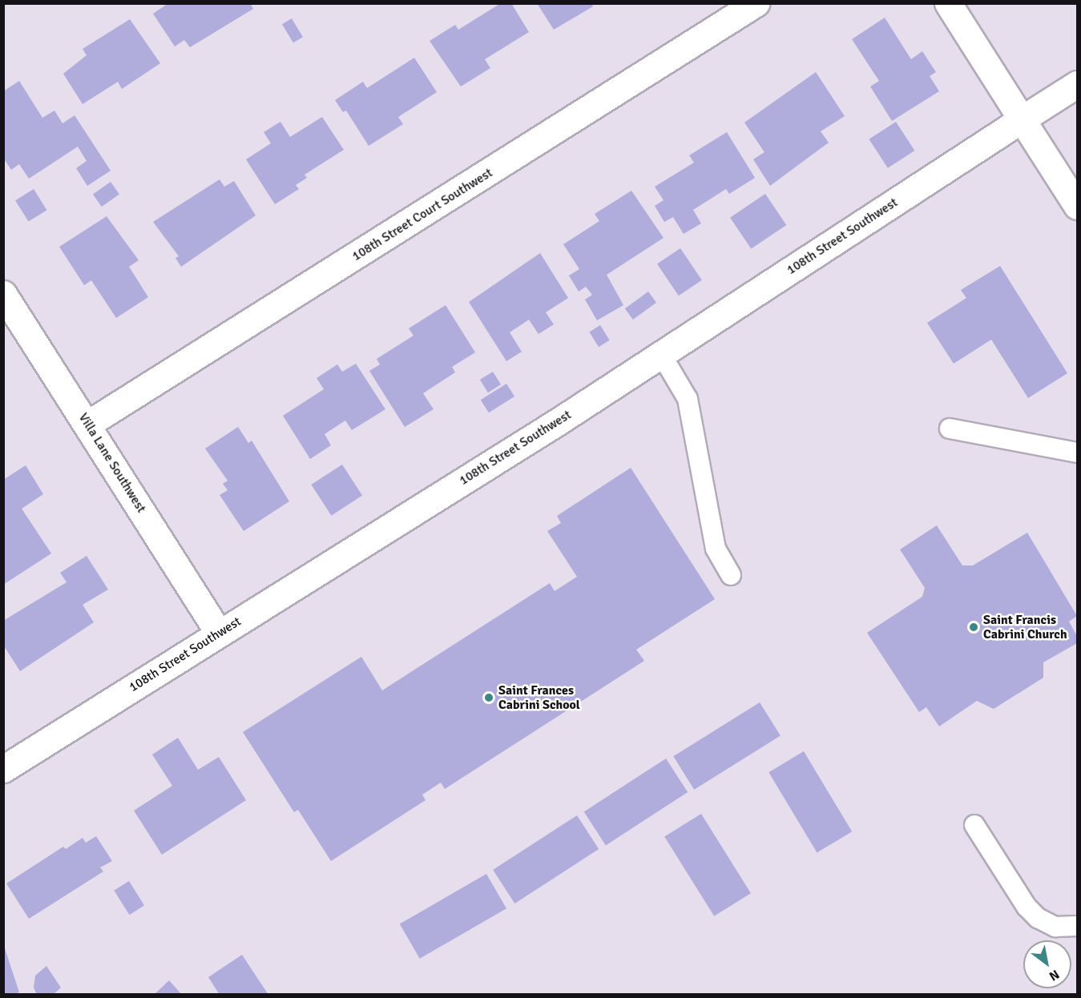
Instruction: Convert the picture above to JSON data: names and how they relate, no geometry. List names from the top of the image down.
{
  "streets": {
    "street": ["108th Street Court Southwest", "108th Street Southwest", "Villa Lane Southwest"]
  },
  "crossings": [
    ["108th Street Court Southwest", "Villa Lane Southwest"],
    ["108th Street Southwest", "Villa Lane Southwest"]
  ],
  "places": ["Saint Francis Cabrini Church", "Saint Frances Cabrini School"],
  "north": "bottom right"
}
